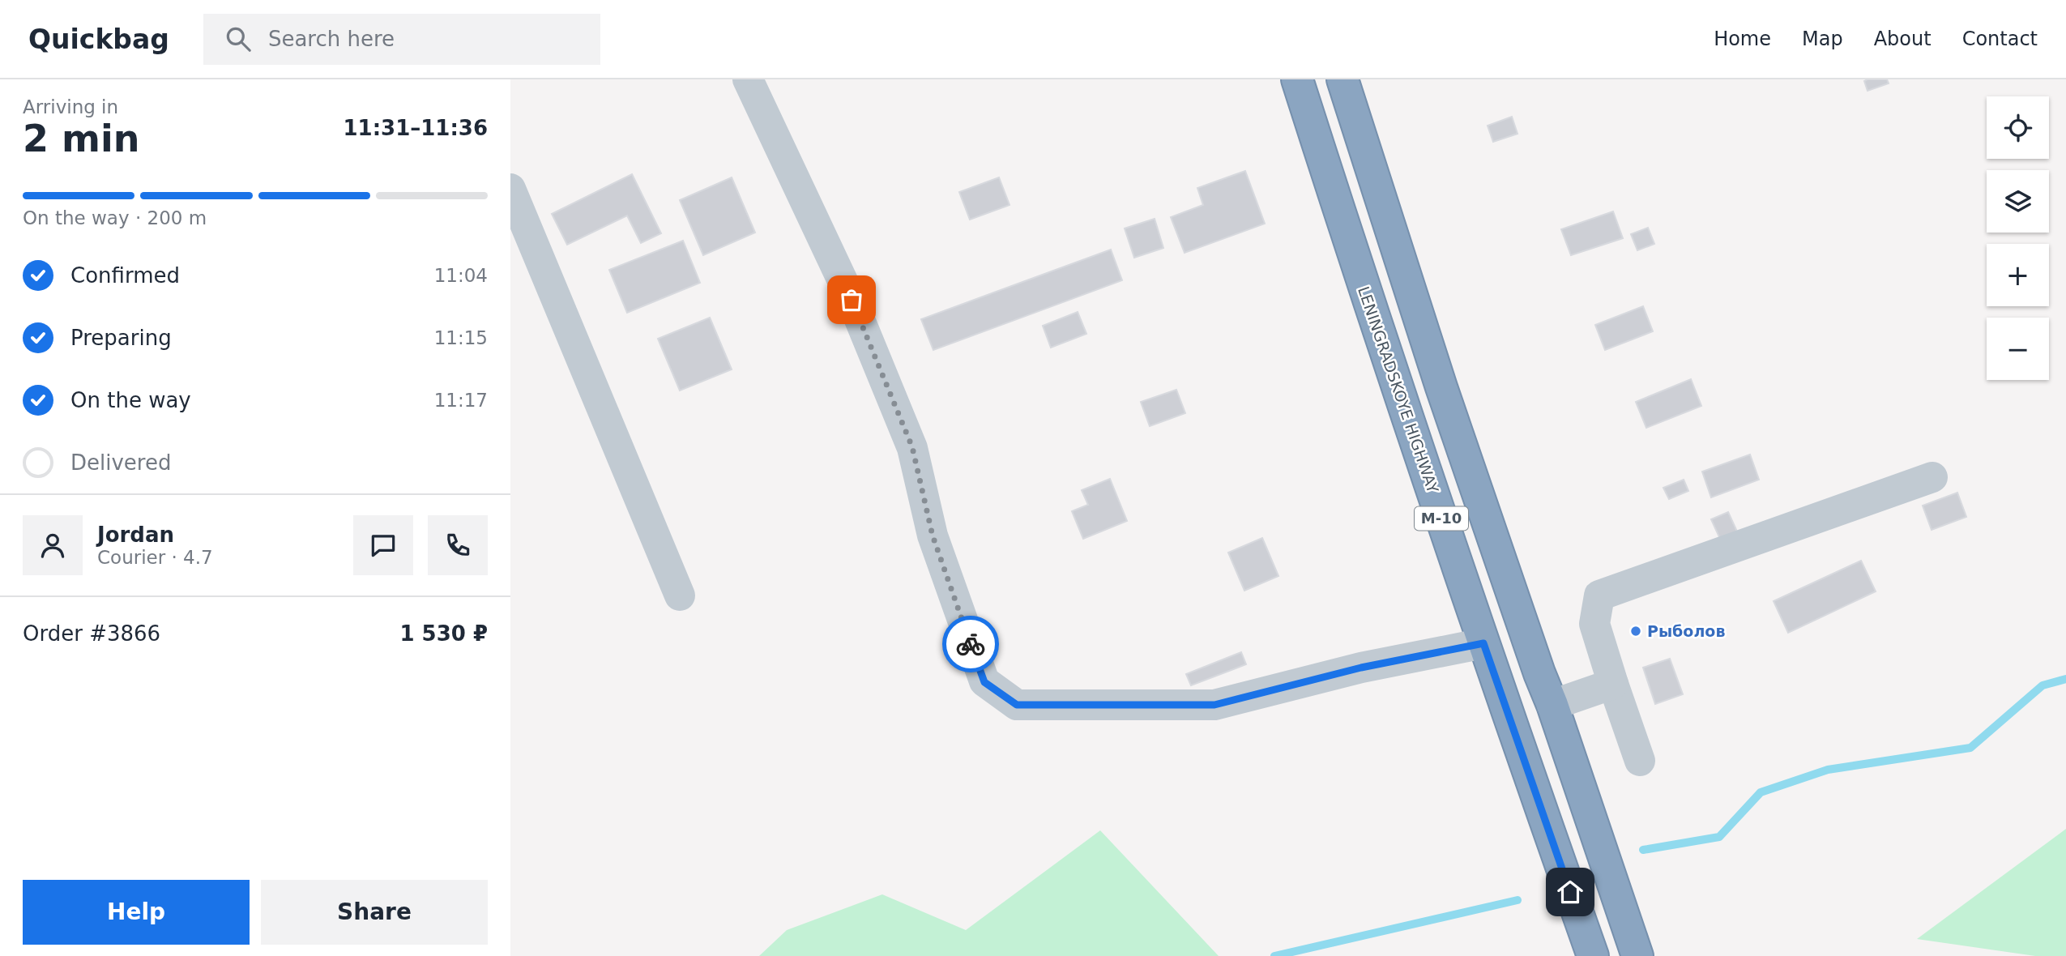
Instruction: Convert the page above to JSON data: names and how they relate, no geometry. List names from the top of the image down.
{
  "streets": {
    "highway": ["LENINGRADSKOYE HIGHWAY", "М-10"]
  },
  "places": ["Рыболов"],
  "page": {
    "header": "Quickbag",
    "search": "Search here",
    "nav": [
      "Home",
      "Map",
      "About",
      "Contact"
    ],
    "heading": ["2 min", "Arriving in", "11:31–11:36"],
    "panel": [
      "Jordan",
      "Courier · 4.7",
      "Order #3866",
      "1 530 ₽"
    ],
    "map_buttons": ["+", "−"],
    "bar": "On the way · 200 m",
    "list": [
      ["Confirmed", "11:04"],
      ["Preparing", "11:15"],
      ["On the way", "11:17"],
      "Delivered"
    ],
    "buttons": ["Help", "Share"]
  }
}
